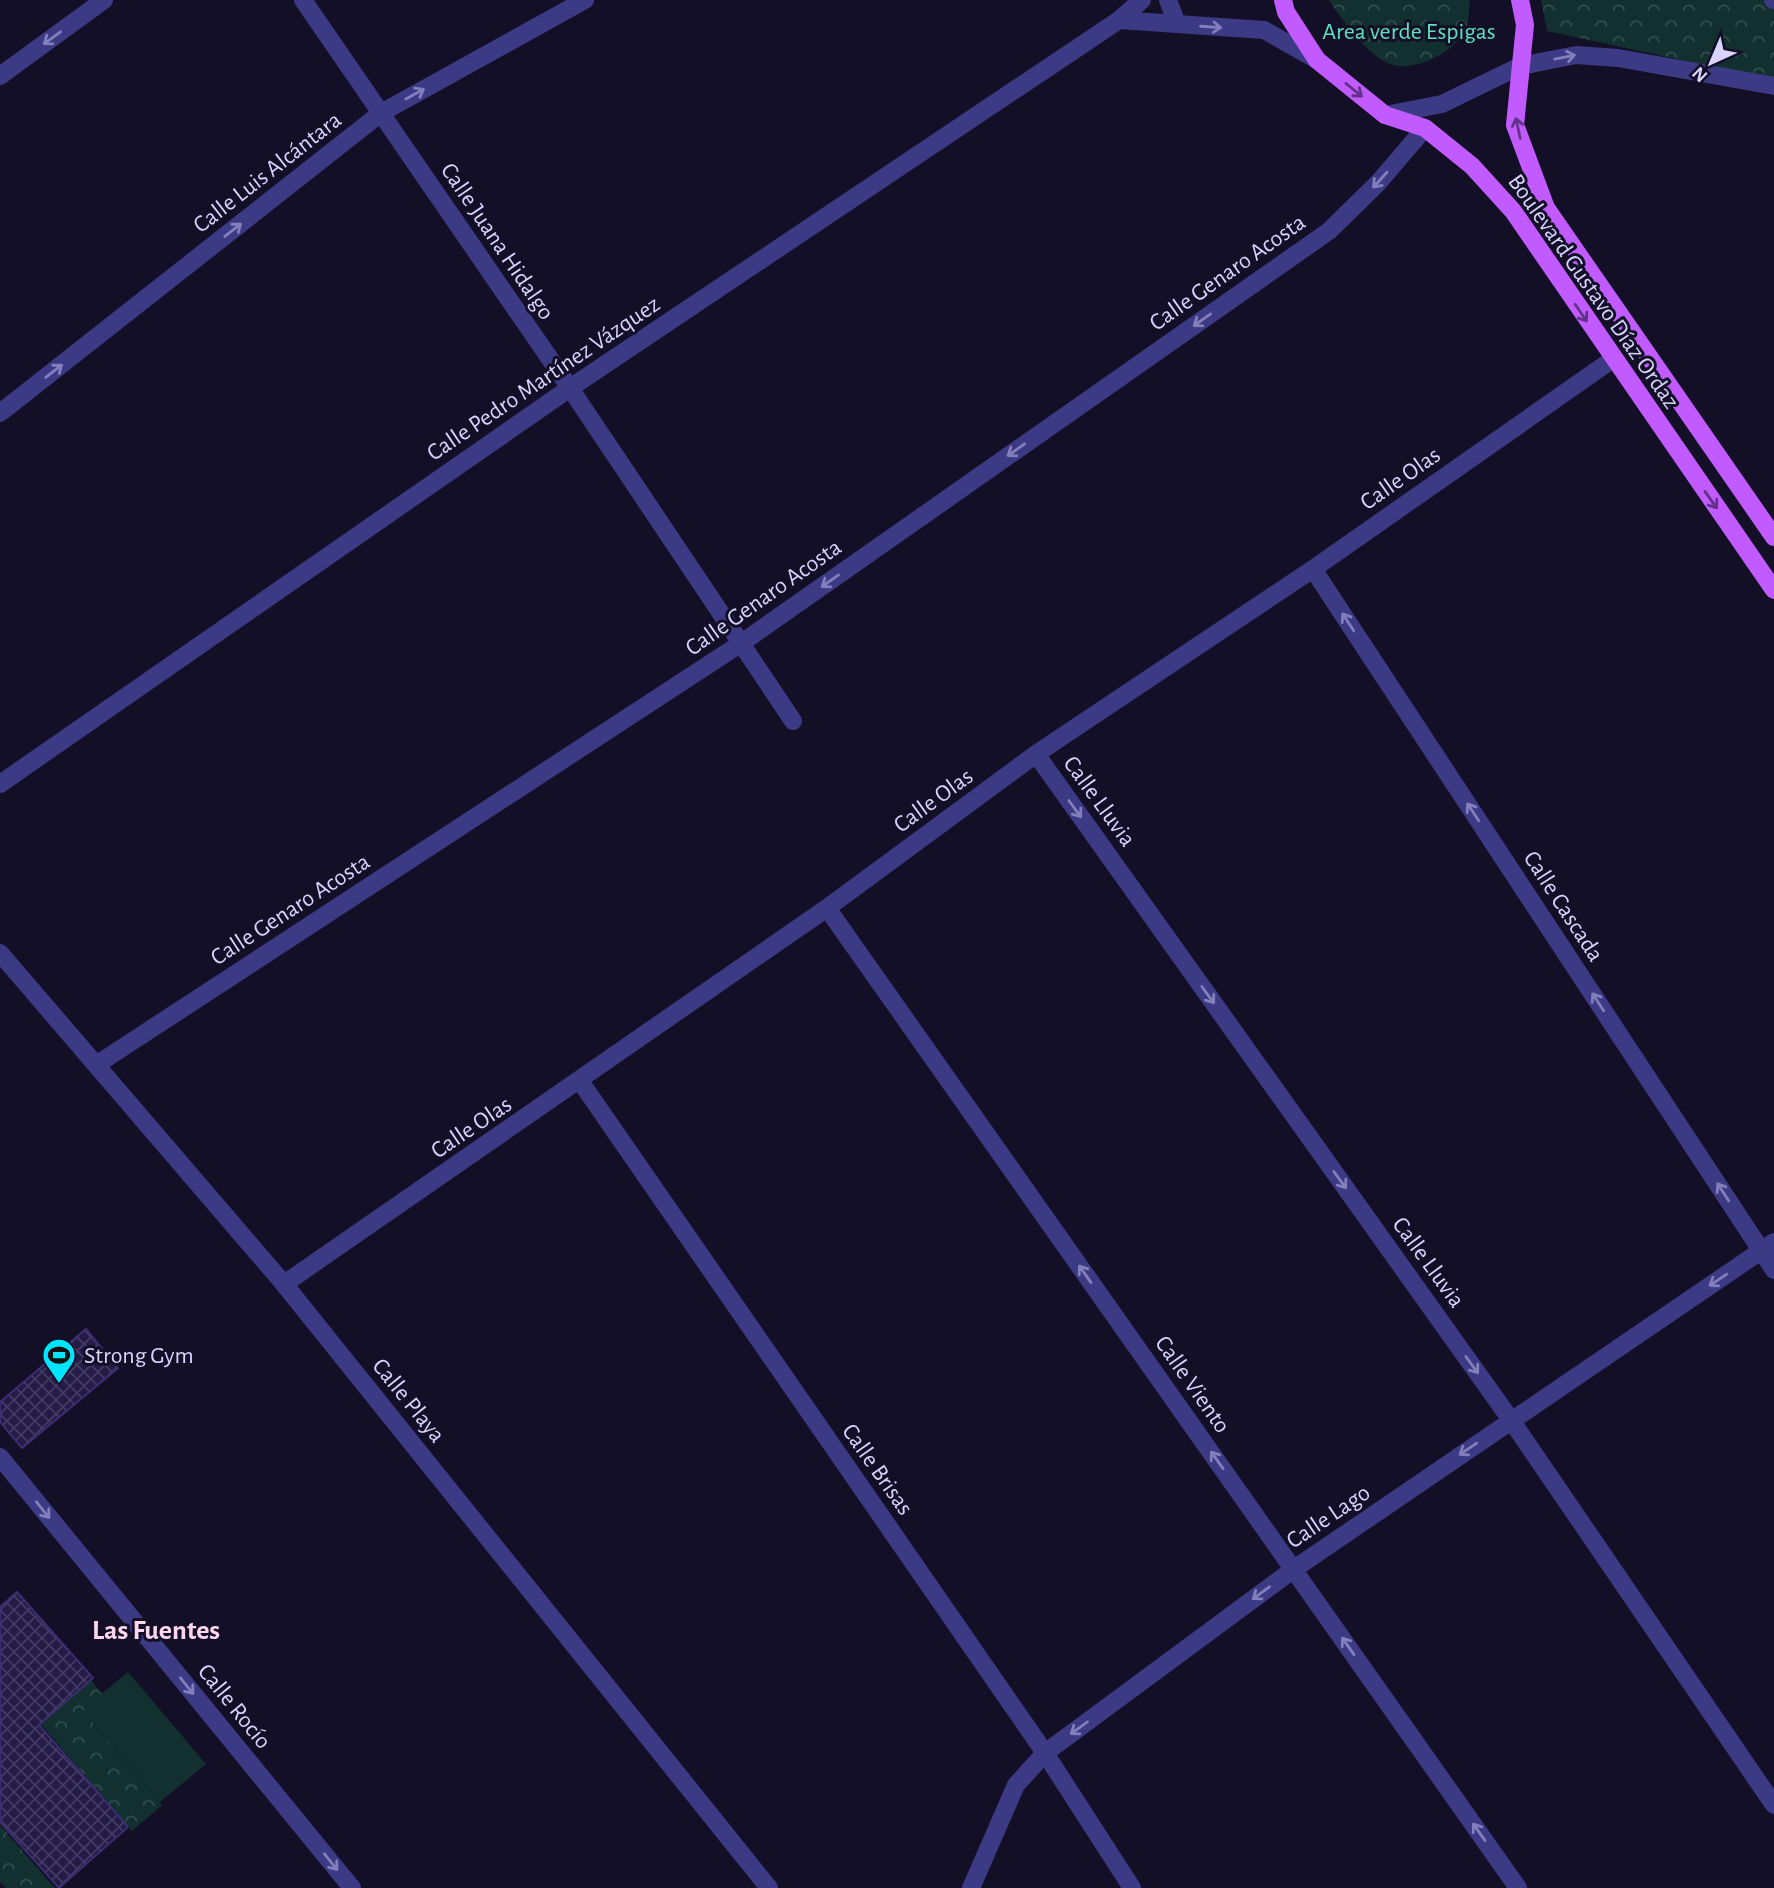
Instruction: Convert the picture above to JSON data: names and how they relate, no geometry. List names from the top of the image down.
{
  "streets": {
    "main road": ["Boulevard Gustavo Díaz Ordaz"],
    "street": [
      "Calle Luis Alcántara",
      "Calle Juana Hidalgo",
      "Calle Genaro Acosta",
      "Calle Pedro Martínez Vázquez",
      "Calle Olas",
      "Calle Lluvia",
      "Calle Cascada",
      "Calle Viento",
      "Calle Playa",
      "Calle Brisas",
      "Calle Lago",
      "Calle Rocío"
    ]
  },
  "crossings": [
    ["Calle Luis Alcántara", "Calle Juana Hidalgo"],
    ["Calle Juana Hidalgo", "Calle Genaro Acosta"],
    ["Calle Juana Hidalgo", "Calle Pedro Martínez Vázquez"],
    ["Calle Genaro Acosta", "Boulevard Gustavo Díaz Ordaz"],
    ["Calle Genaro Acosta", "Calle Playa"],
    ["Boulevard Gustavo Díaz Ordaz", "Calle Olas"],
    ["Calle Olas", "Calle Lluvia"],
    ["Calle Olas", "Calle Cascada"],
    ["Calle Olas", "Calle Viento"],
    ["Calle Olas", "Calle Playa"],
    ["Calle Olas", "Calle Brisas"],
    ["Calle Lluvia", "Calle Lago"],
    ["Calle Cascada", "Calle Lago"],
    ["Calle Viento", "Calle Lago"],
    ["Calle Brisas", "Calle Lago"]
  ],
  "one_way": [
    "Calle Luis Alcántara",
    "Calle Genaro Acosta",
    "Calle Lluvia",
    "Calle Cascada",
    "Calle Viento",
    "Calle Lago",
    "Calle Rocío"
  ],
  "districts": ["Las Fuentes"],
  "parks": ["Area verde Espigas"],
  "places": {
    "sports": ["Strong Gym"]
  },
  "north": "bottom left"
}
